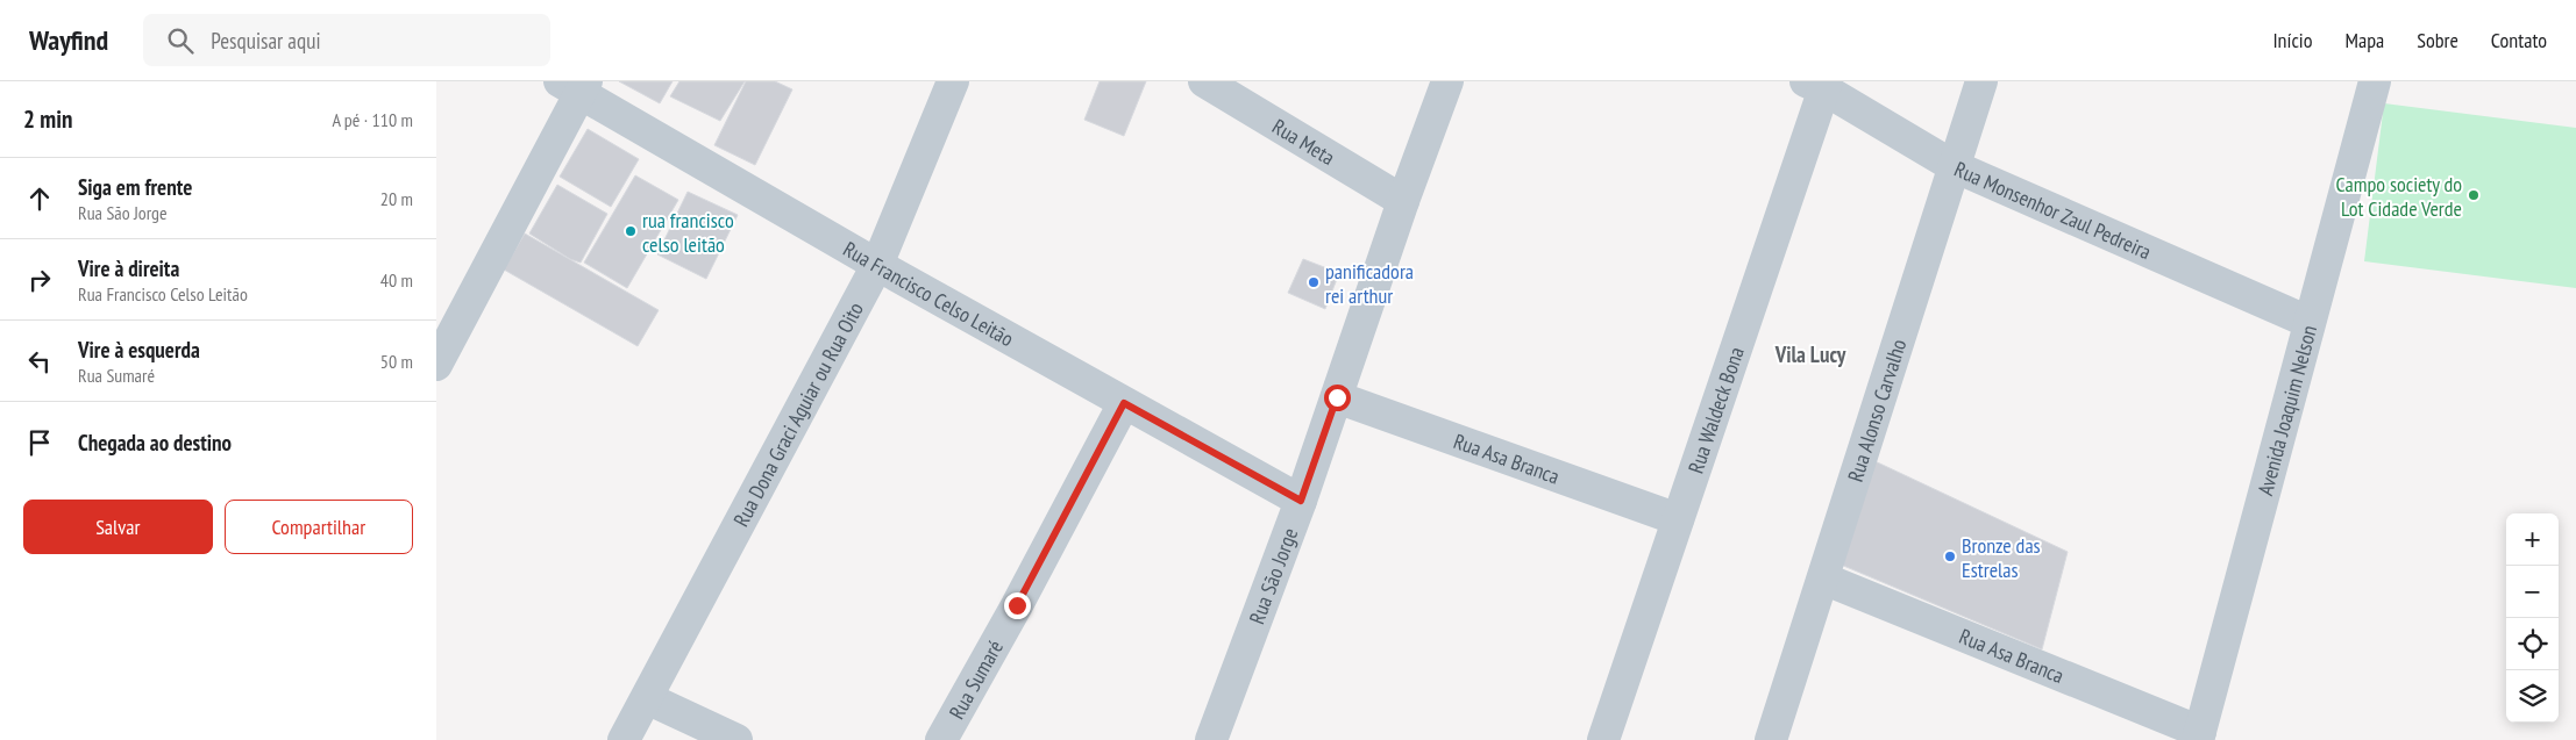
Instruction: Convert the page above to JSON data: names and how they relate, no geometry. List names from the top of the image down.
{
  "streets": {
    "street": [
      "Rua Meta",
      "Rua Monsenhor Zaul Pedreira",
      "Rua Francisco Celso Leitão",
      "Rua Waldeck Bona",
      "Avenida Joaquim Nelson",
      "Rua Alonso Carvalho",
      "Rua Dona Graci Aguiar ou Rua Oito",
      "Rua Asa Branca",
      "Rua São Jorge",
      "Rua Sumaré"
    ]
  },
  "crossings": [
    ["Rua Meta", "Rua São Jorge"],
    ["Rua Monsenhor Zaul Pedreira", "Rua Waldeck Bona"],
    ["Rua Monsenhor Zaul Pedreira", "Avenida Joaquim Nelson"],
    ["Rua Monsenhor Zaul Pedreira", "Rua Alonso Carvalho"],
    ["Rua Francisco Celso Leitão", "Rua Dona Graci Aguiar ou Rua Oito"],
    ["Rua Francisco Celso Leitão", "Rua São Jorge"],
    ["Rua Francisco Celso Leitão", "Rua Sumaré"],
    ["Rua Waldeck Bona", "Rua Asa Branca"],
    ["Avenida Joaquim Nelson", "Rua Asa Branca"],
    ["Rua Alonso Carvalho", "Rua Asa Branca"],
    ["Rua Asa Branca", "Rua São Jorge"]
  ],
  "districts": ["Vila Lucy"],
  "places": [
    "Campo society do Lot Cidade Verde",
    "rua francisco celso leitão",
    "panificadora rei arthur",
    "Bronze das Estrelas"
  ],
  "page": {
    "header": "Wayfind",
    "search": "Pesquisar aqui",
    "nav": [
      "Início",
      "Mapa",
      "Sobre",
      "Contato"
    ],
    "heading": ["2 min", "A pé · 110 m"],
    "list": [
      ["Siga em frente", "Rua São Jorge", "20 m"],
      ["Vire à direita", "Rua Francisco Celso Leitão", "40 m"],
      ["Vire à esquerda", "Rua Sumaré", "50 m"],
      "Chegada ao destino"
    ],
    "buttons": ["Salvar", "Compartilhar"],
    "map_buttons": ["+", "−"]
  }
}
